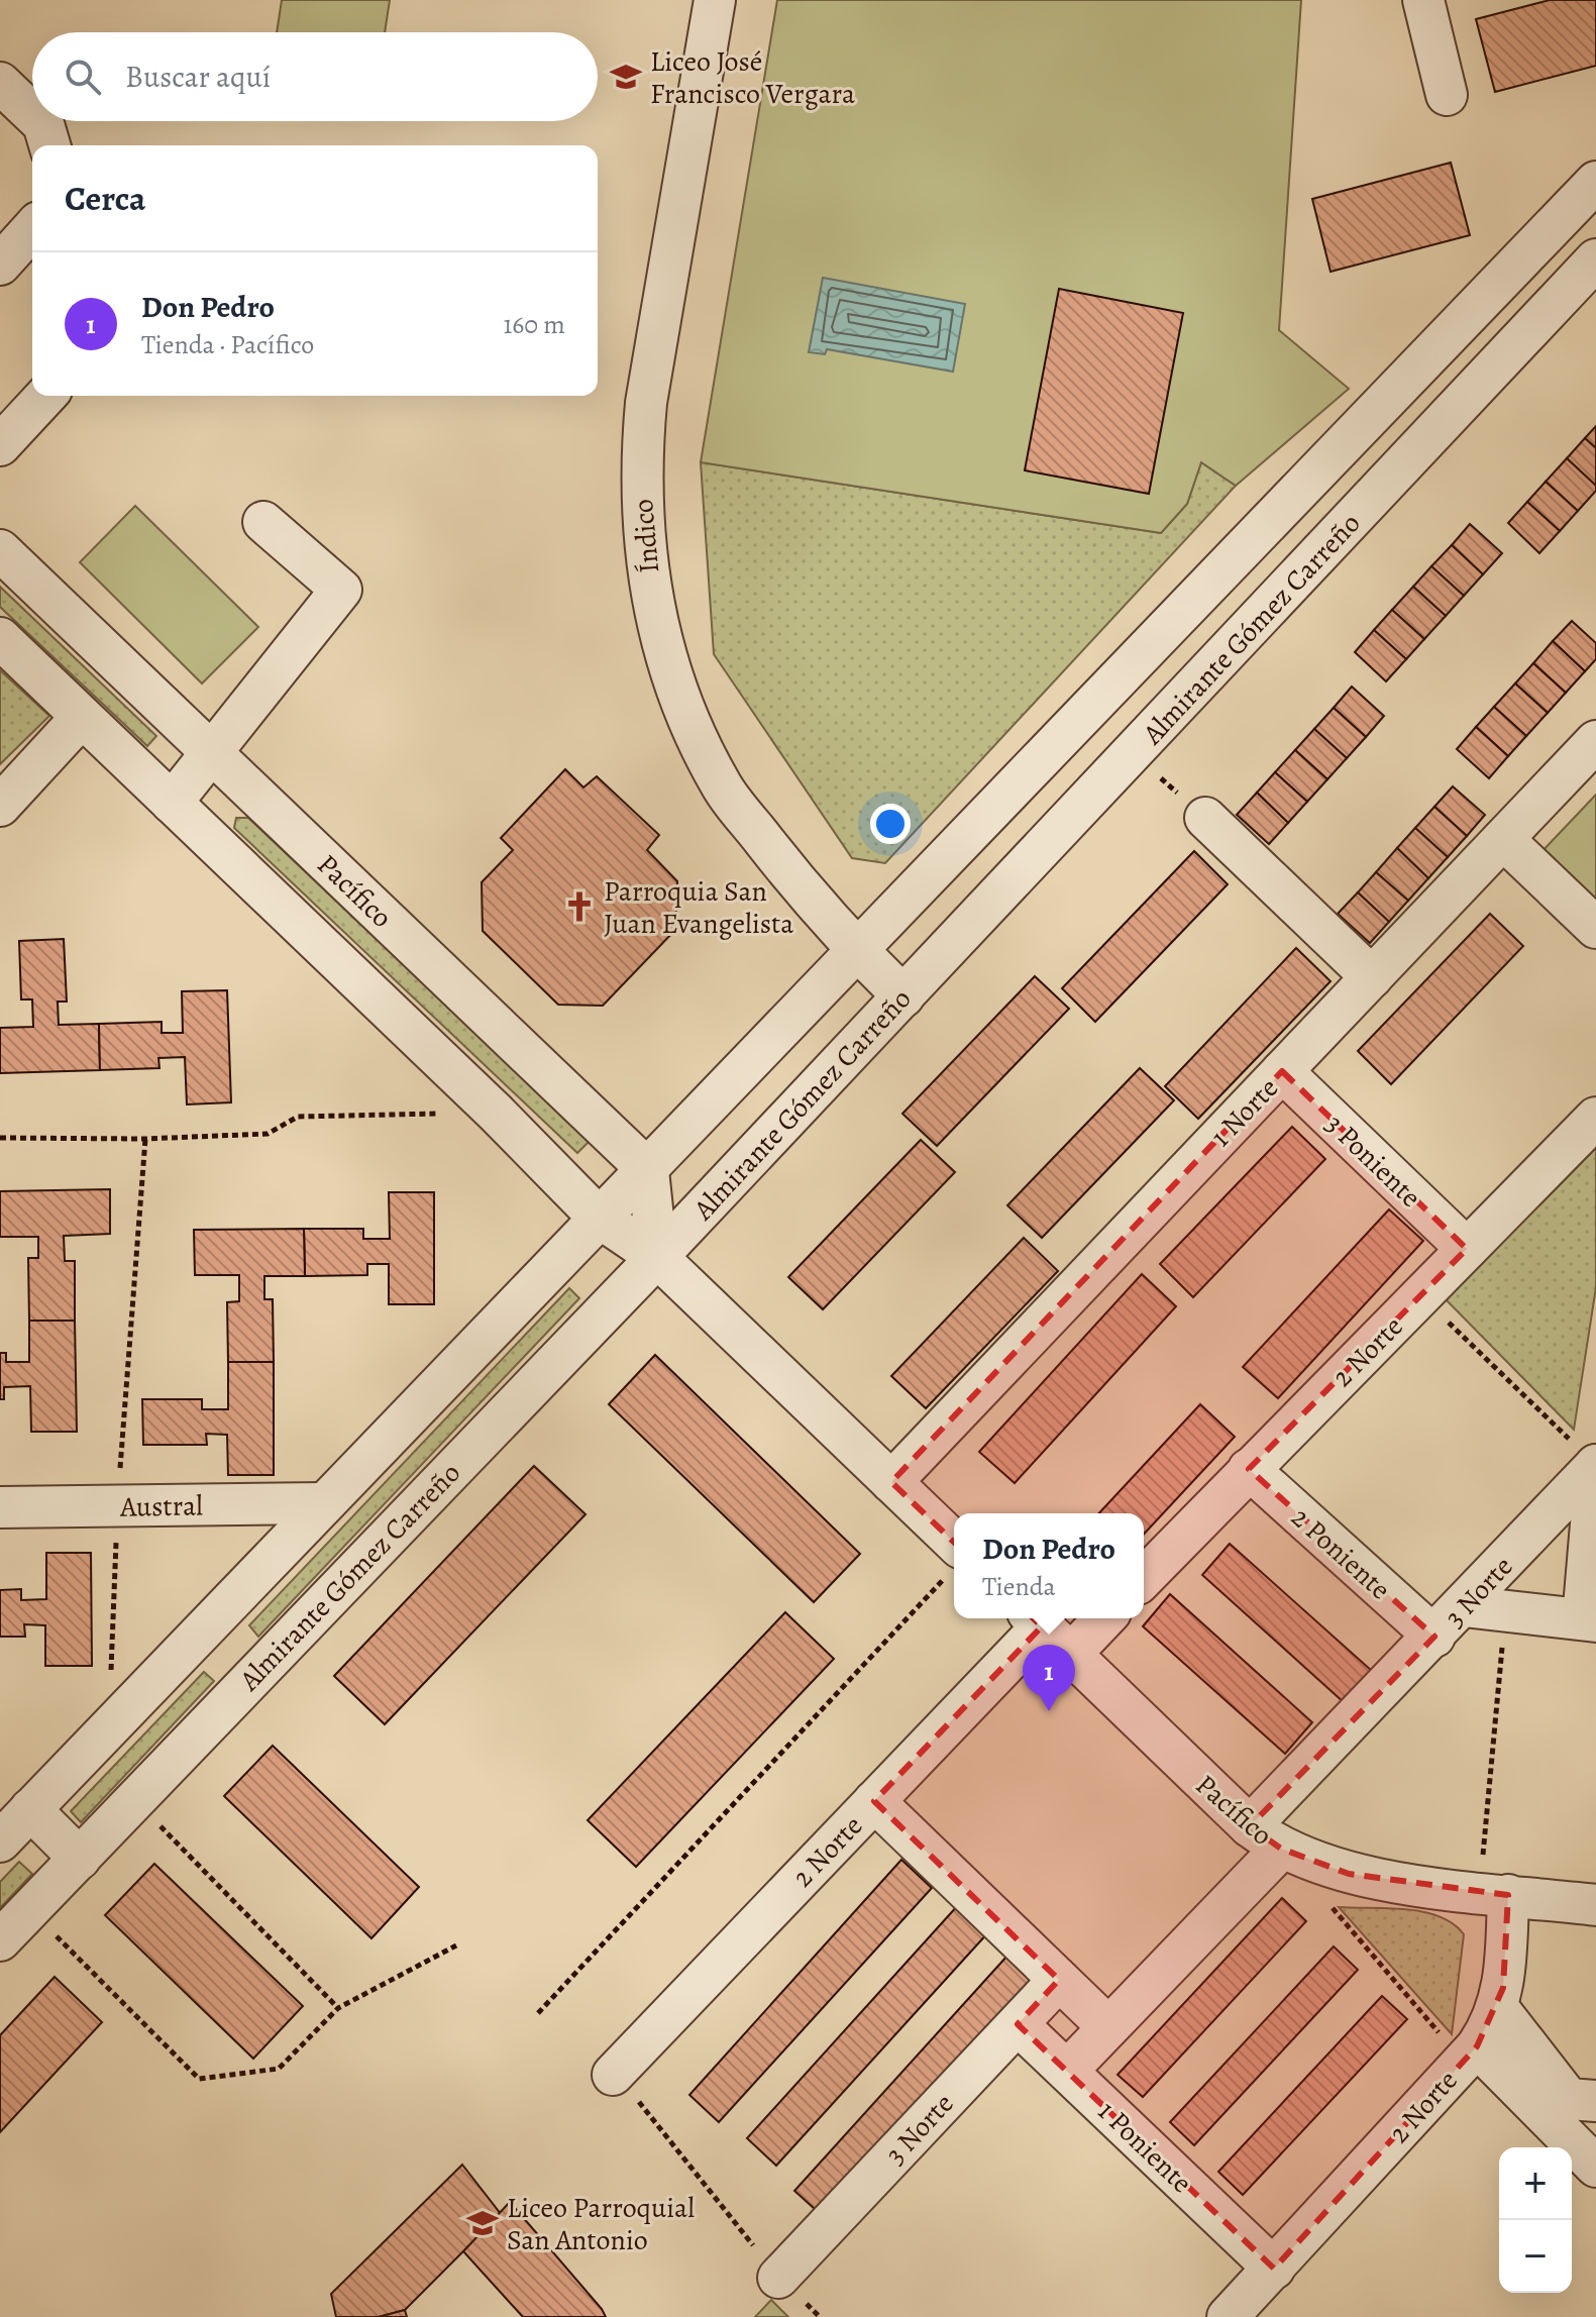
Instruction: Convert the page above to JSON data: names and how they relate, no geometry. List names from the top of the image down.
{
  "streets": {
    "street": [
      "Índico",
      "Almirante Gómez Carreño",
      "Pacífico",
      "1 Norte",
      "3 Poniente",
      "2 Norte",
      "Austral",
      "2 Poniente",
      "3 Norte",
      "1 Poniente"
    ]
  },
  "crossings": [
    ["Índico", "Almirante Gómez Carreño"],
    ["Almirante Gómez Carreño", "Pacífico"],
    ["Almirante Gómez Carreño", "Austral"],
    ["Pacífico", "2 Norte"],
    ["Pacífico", "3 Norte"],
    ["1 Norte", "3 Poniente"],
    ["3 Poniente", "2 Norte"],
    ["2 Norte", "2 Poniente"],
    ["2 Norte", "1 Poniente"],
    ["2 Poniente", "3 Norte"],
    ["3 Norte", "1 Poniente"]
  ],
  "places": {
    "school or university": ["Liceo José Francisco Vergara", "Liceo Parroquial San Antonio"],
    "church": ["Parroquia San Juan Evangelista"]
  },
  "page": {
    "search": "Buscar aquí",
    "heading": "Cerca",
    "list": [
      {
        "mark": "1",
        "name": "Don Pedro",
        "note": "Tienda · Pacífico",
        "value": "160 m"
      }
    ],
    "popup": ["Don Pedro", "Tienda"],
    "pins": "1",
    "map_buttons": ["+", "−"]
  }
}
